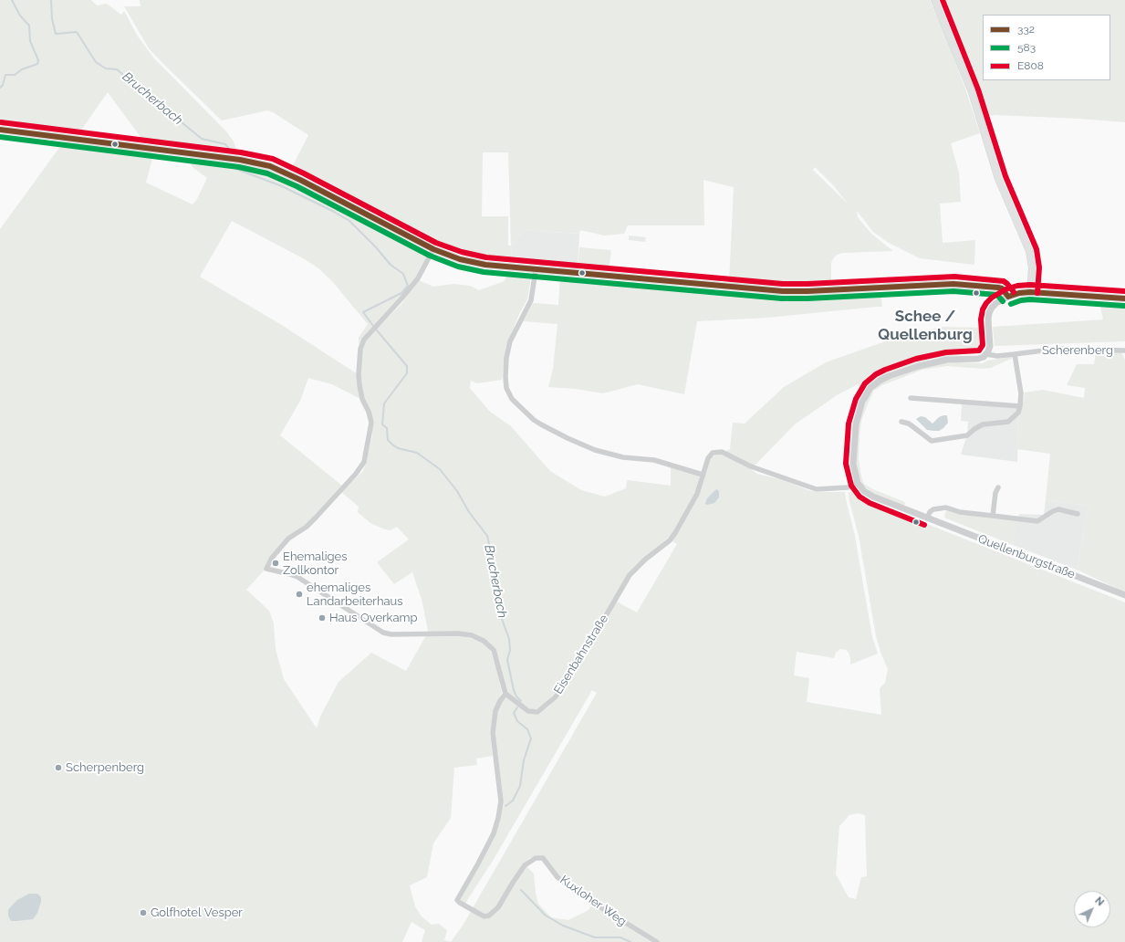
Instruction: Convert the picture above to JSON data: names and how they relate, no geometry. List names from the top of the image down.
{
  "streets": {
    "street": [
      "Scherenberg",
      "Quellenburgstraße",
      "Eisenbahnstraße",
      "Kuxloher Weg"
    ]
  },
  "crossings": [
    ["Scherenberg", "Quellenburgstraße"],
    ["Quellenburgstraße", "Eisenbahnstraße"],
    ["Eisenbahnstraße", "Kuxloher Weg"]
  ],
  "districts": ["Schee / Quellenburg"],
  "water": ["Brucherbach"],
  "places": [
    "Ehemaliges Zollkontor",
    "ehemaliges Landarbeiterhaus",
    "Haus Overkamp",
    "Scherpenberg",
    "Golfhotel Vesper"
  ],
  "lines": ["transit line E808", "transit line 332", "transit line 583"],
  "legend": ["332", "583", "E808"],
  "north": "top right"
}
